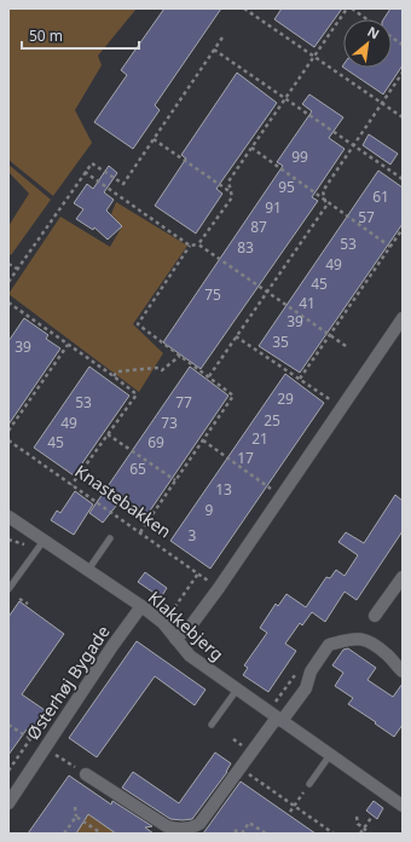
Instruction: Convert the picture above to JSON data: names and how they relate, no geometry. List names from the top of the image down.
{
  "streets": {
    "street": ["Klakkebjerg", "Østerhøj Bygade"],
    "path": ["Knastebakken"]
  },
  "crossings": [
    ["Klakkebjerg", "Østerhøj Bygade"]
  ],
  "house_numbers": [
    "99",
    "95",
    "61",
    "91",
    "57",
    "87",
    "53",
    "83",
    "49",
    "45",
    "75",
    "41",
    "39",
    "35",
    "39",
    "29",
    "53",
    "77",
    "25",
    "49",
    "73",
    "21",
    "45",
    "69",
    "17",
    "65",
    "13",
    "9",
    "3"
  ],
  "scale_bar": "50 m",
  "north": "top right"
}
